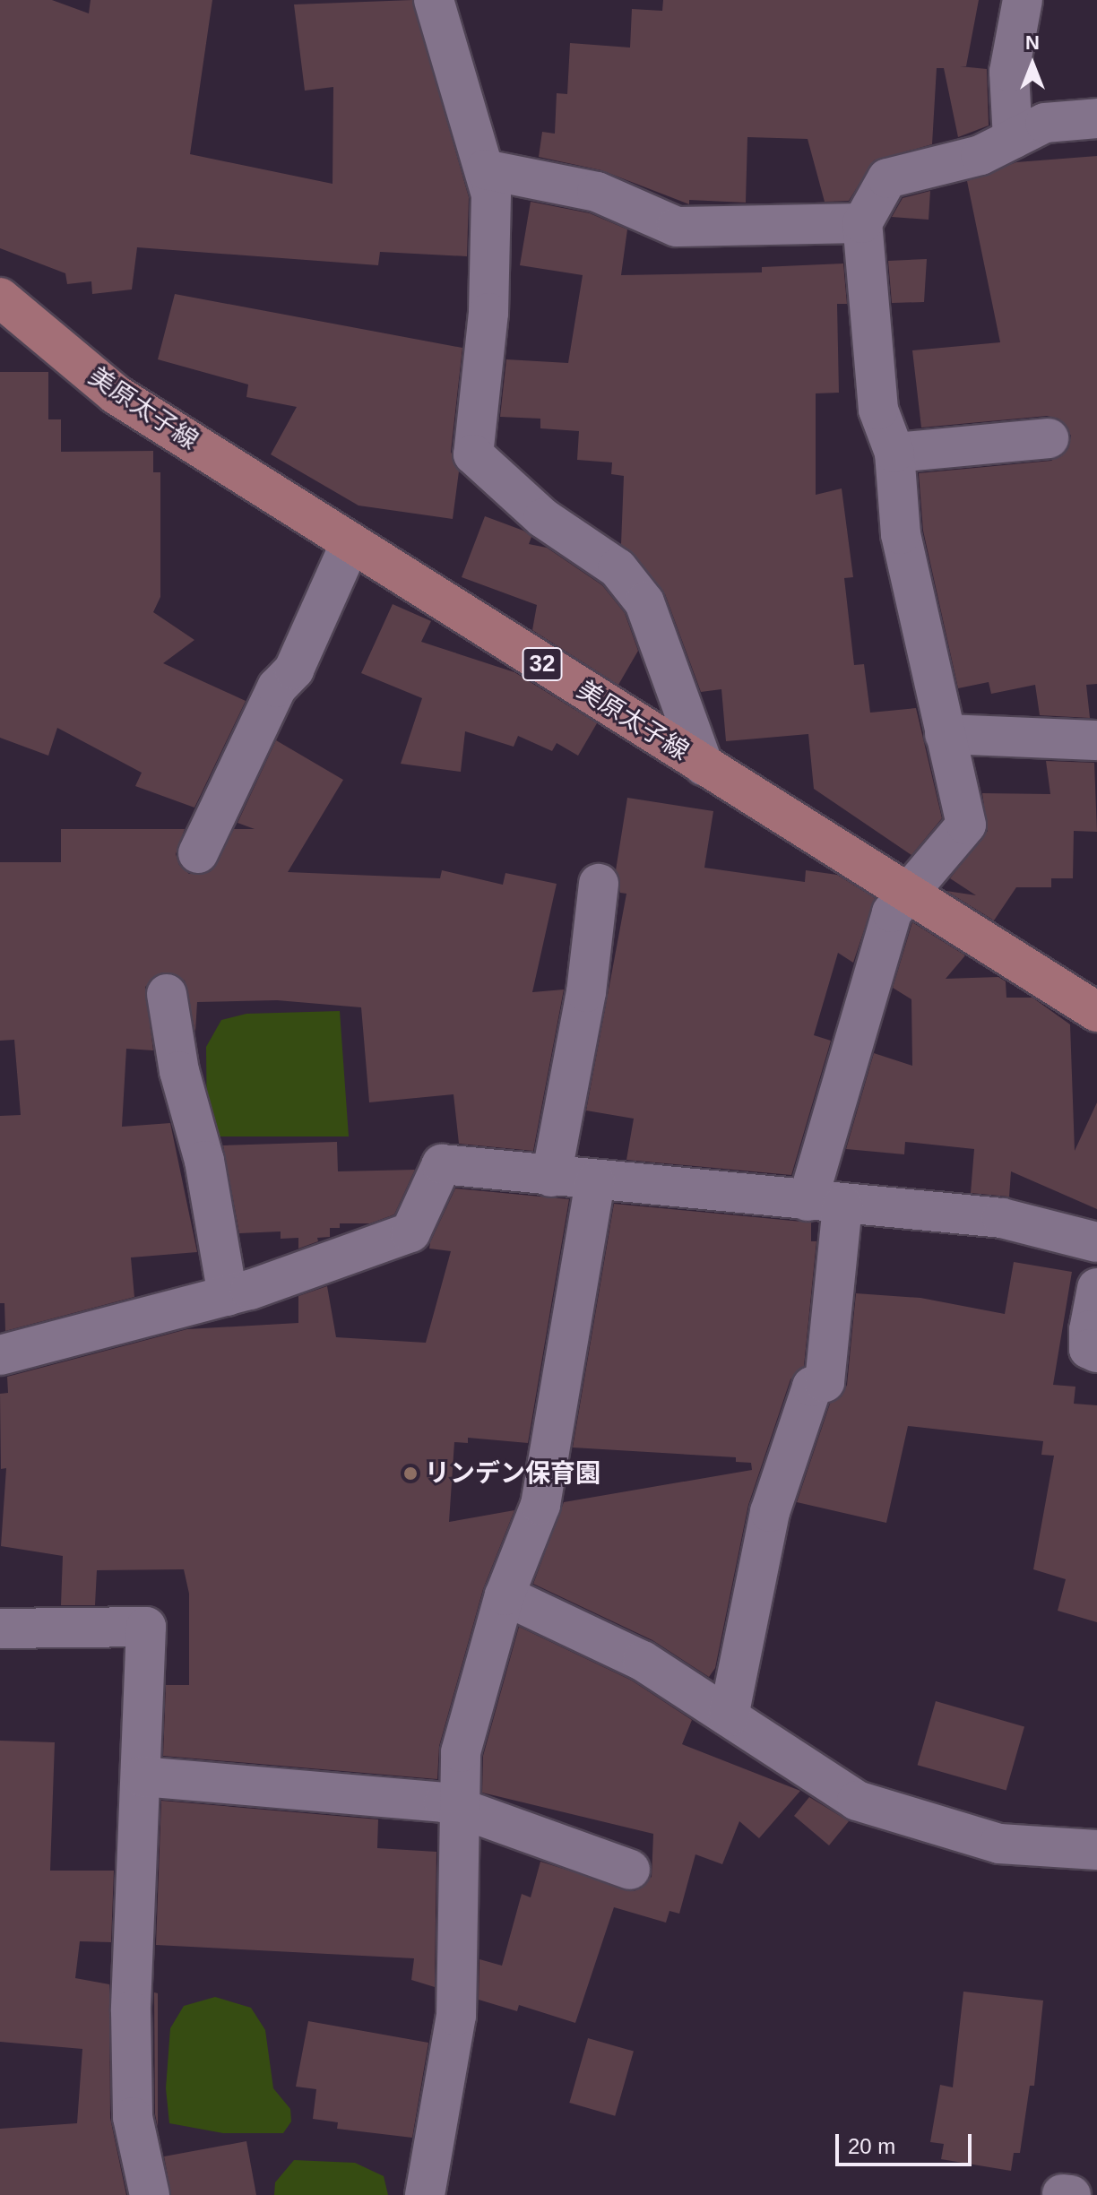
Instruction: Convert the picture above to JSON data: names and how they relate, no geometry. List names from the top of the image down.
{
  "streets": {
    "main road": ["美原太子線", "32"]
  },
  "places": ["リンデン保育園"],
  "scale_bar": "20 m",
  "north": "top"
}
